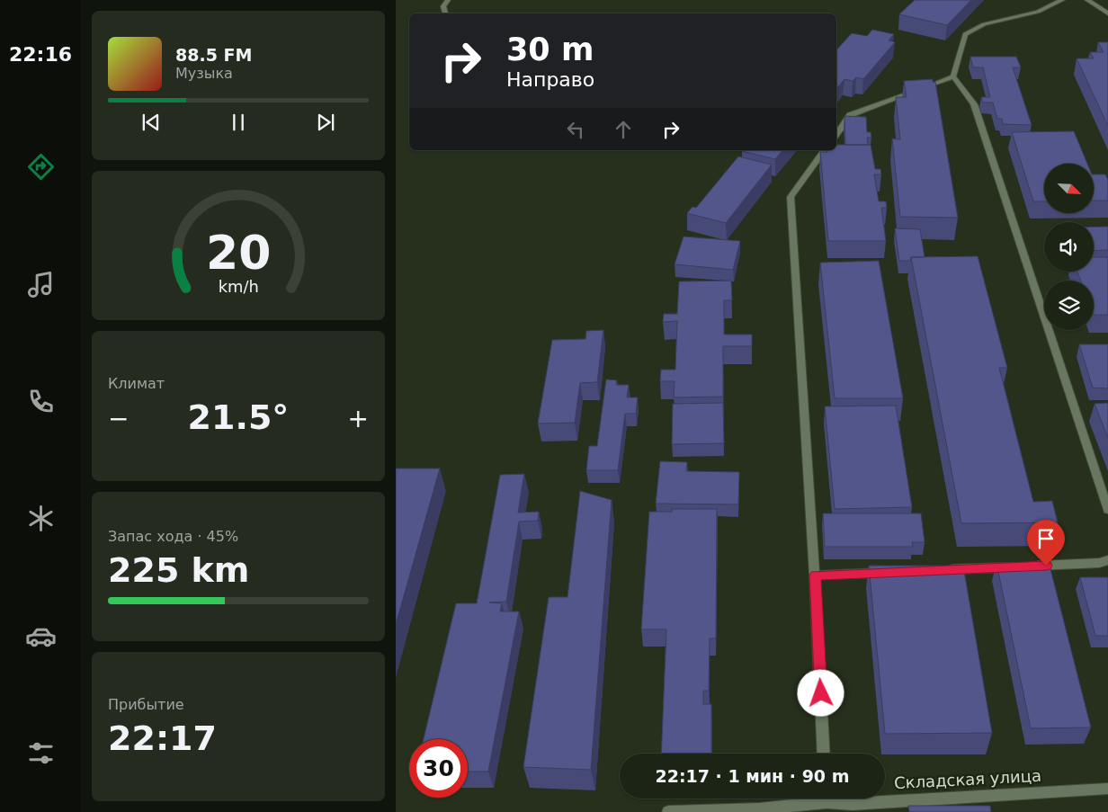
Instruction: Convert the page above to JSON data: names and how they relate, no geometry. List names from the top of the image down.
{
  "streets": {
    "street": ["Складская улица"]
  },
  "north": "bottom right",
  "page": {
    "tabs": "22:16",
    "turn": ["30 m", "Направо"],
    "song": ["88.5 FM", "Музыка"],
    "tile": [
      "Климат",
      ["Запас хода · 45%", "225 km"],
      ["Прибытие", "22:17"]
    ],
    "heat": ["−", "21.5°", "+"],
    "limit": "30",
    "trip": "22:17 · 1 мин · 90 m",
    "gauge": ["20", "km/h"]
  }
}
